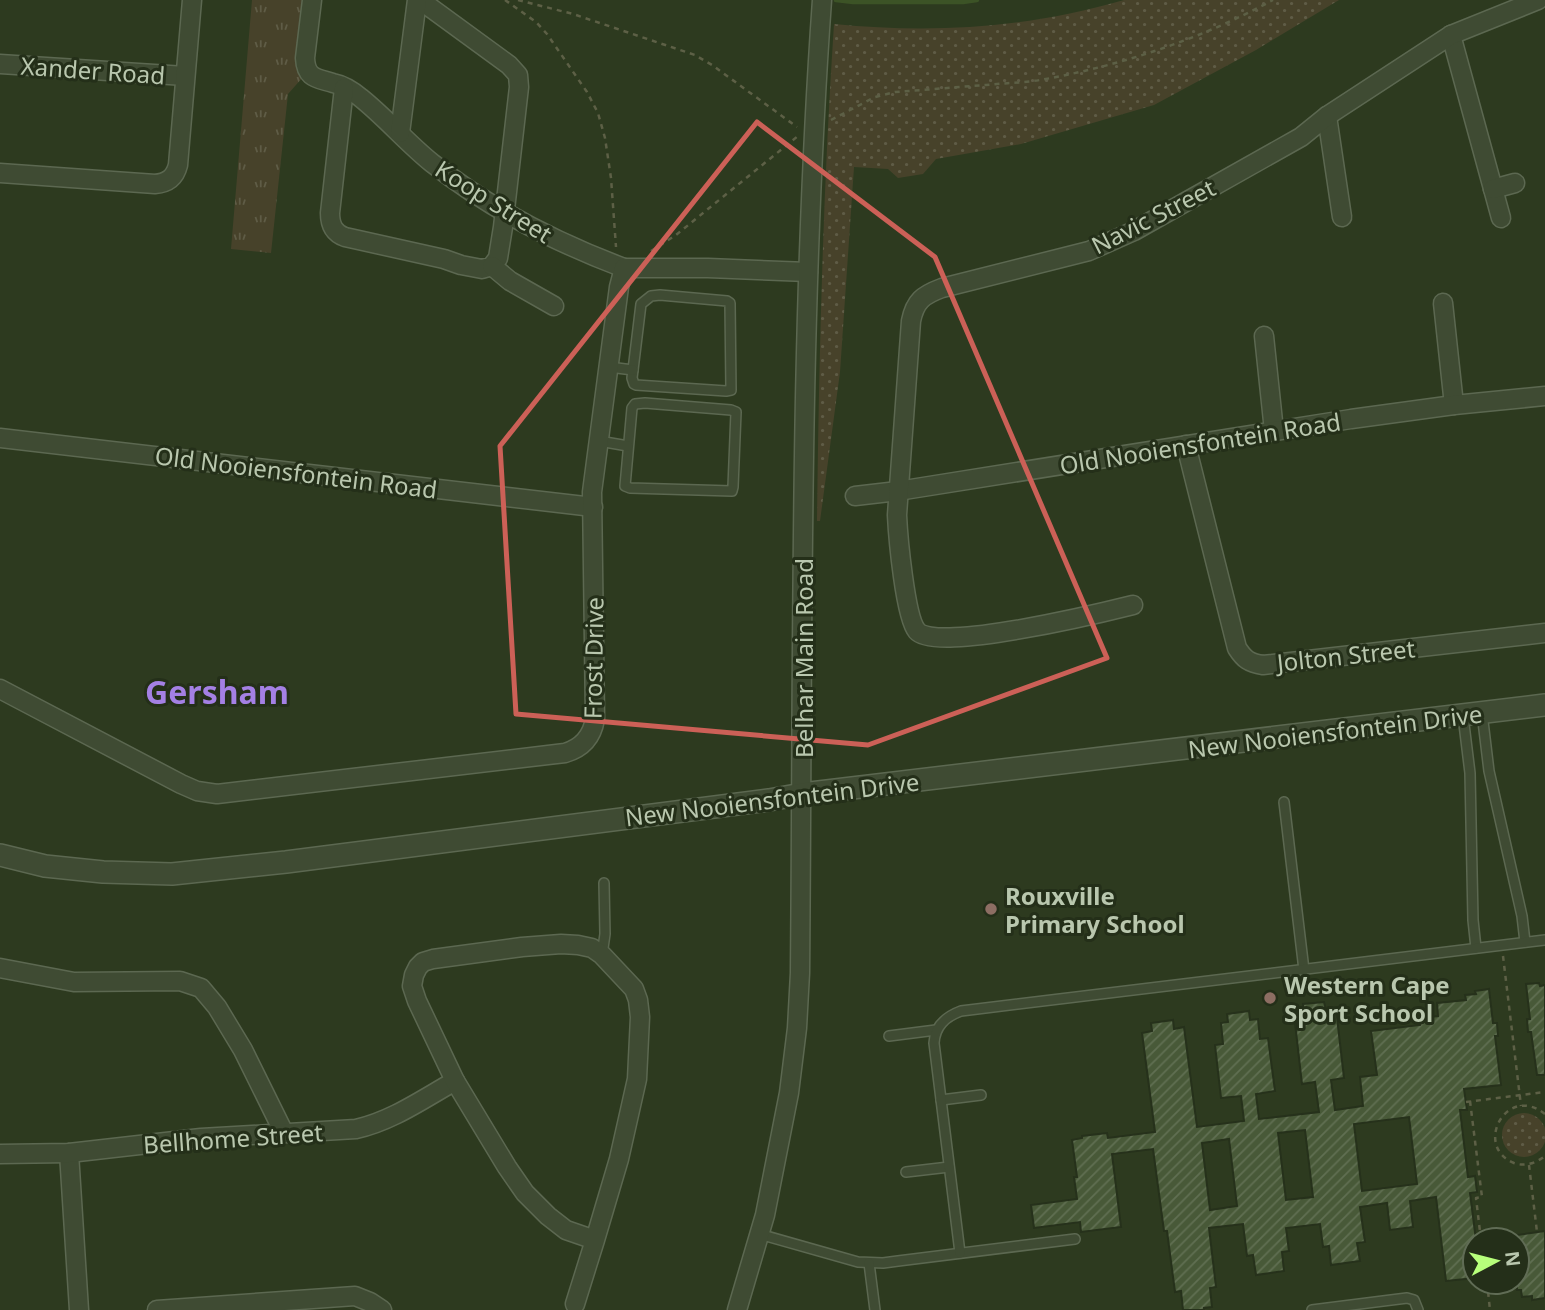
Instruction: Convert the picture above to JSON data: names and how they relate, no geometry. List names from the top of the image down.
{
  "streets": {
    "street": [
      "Xander Road",
      "Koop Street",
      "Navic Street",
      "Old Nooiensfontein Road",
      "Jolton Street",
      "Frost Drive",
      "Belhar Main Road",
      "New Nooiensfontein Drive",
      "Bellhome Street"
    ]
  },
  "crossings": [
    ["Koop Street", "Frost Drive"],
    ["Navic Street", "Old Nooiensfontein Road"],
    ["Old Nooiensfontein Road", "Jolton Street"],
    ["Old Nooiensfontein Road", "Frost Drive"],
    ["Belhar Main Road", "New Nooiensfontein Drive"]
  ],
  "districts": ["Gersham"],
  "places": ["Rouxville Primary School", "Western Cape Sport School"],
  "north": "right"
}
